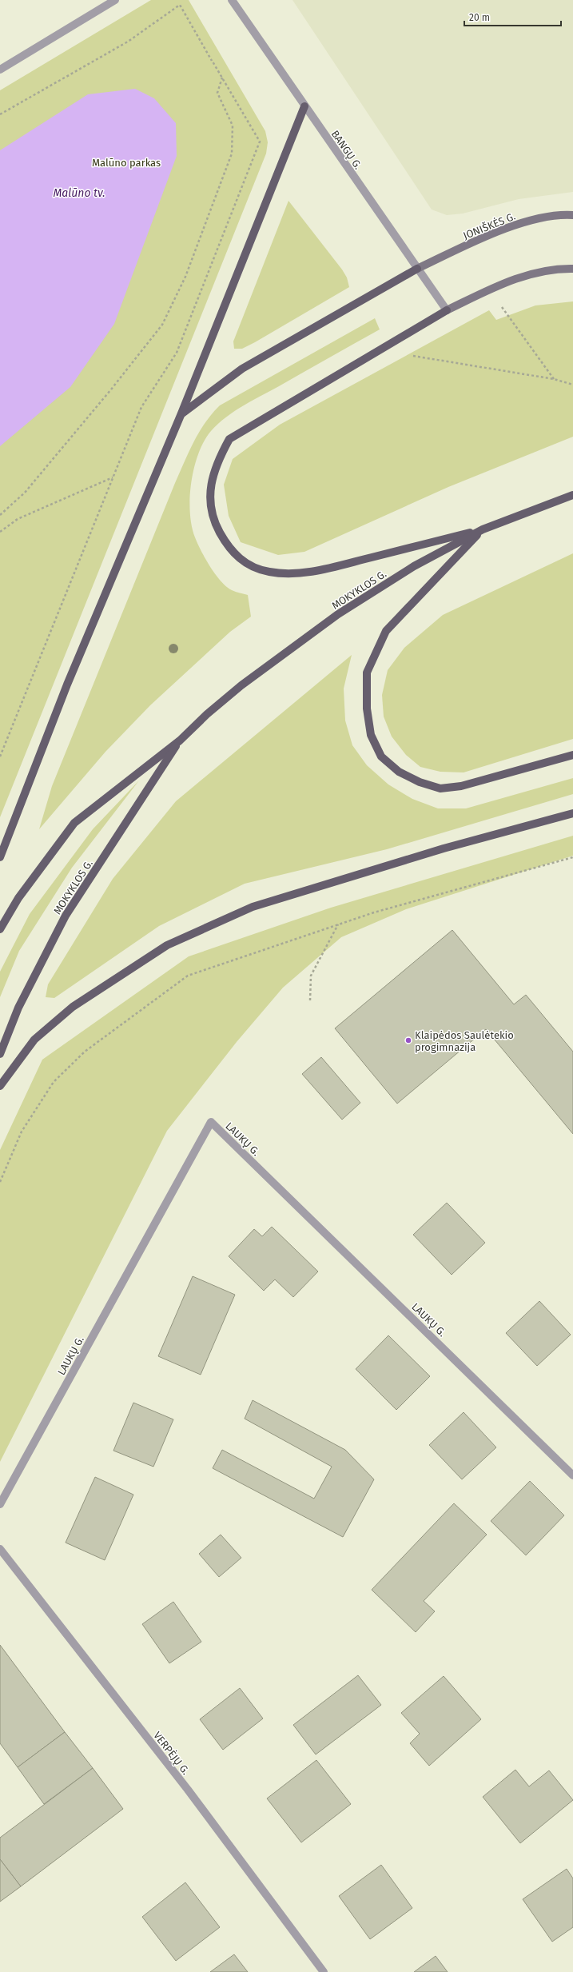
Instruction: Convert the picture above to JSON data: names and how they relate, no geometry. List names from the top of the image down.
{
  "streets": {
    "main road": ["JONIŠKĖS G.", "MOKYKLOS G."],
    "street": ["BANGŲ G.", "LAUKŲ G.", "VERPĖJŲ G."]
  },
  "crossings": [
    ["BANGŲ G.", "JONIŠKĖS G."]
  ],
  "water": ["Malūno tv."],
  "parks": ["Malūno parkas"],
  "places": ["Klaipėdos Saulėtekio progimnazija"],
  "scale_bar": "20 m"
}
